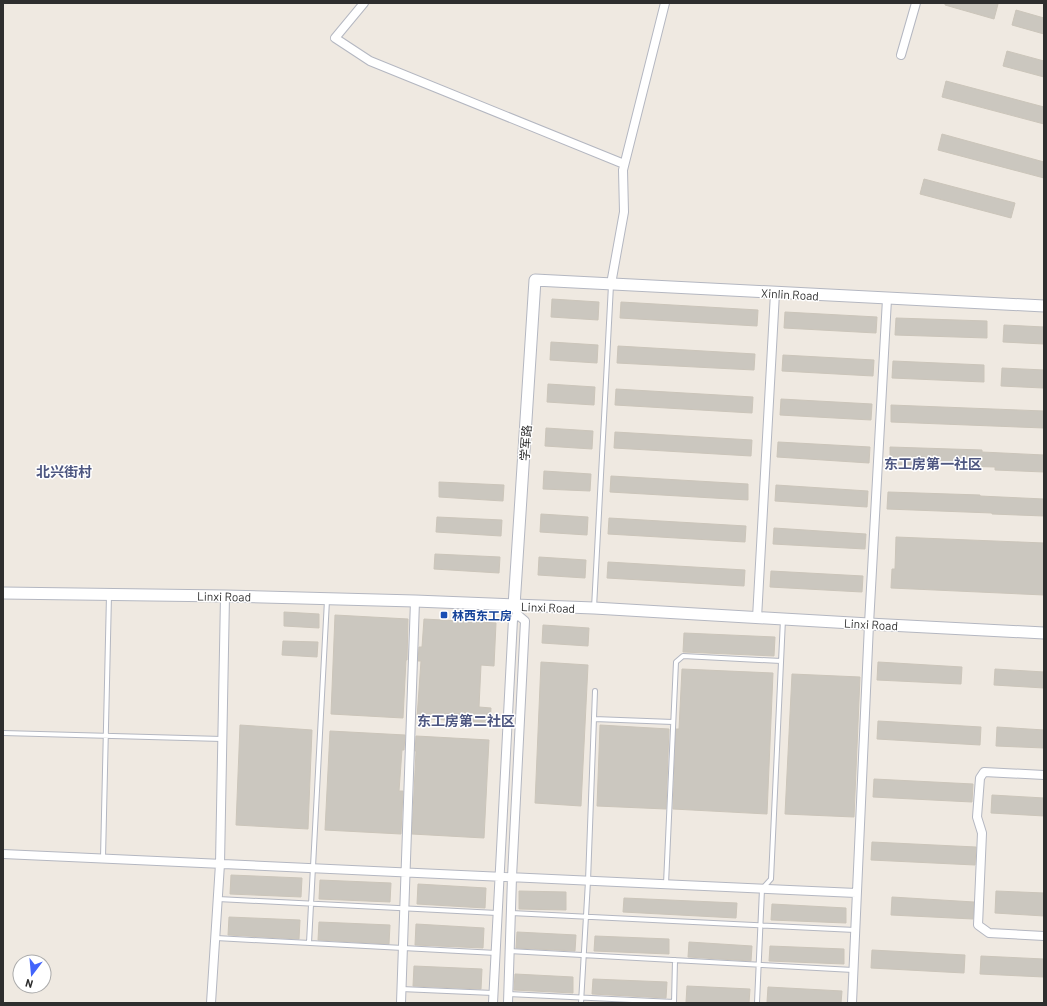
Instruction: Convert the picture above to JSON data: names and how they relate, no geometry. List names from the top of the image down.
{
  "streets": {
    "main road": ["Xinlin Road", "学军路", "Linxi Road"]
  },
  "crossings": [
    ["Xinlin Road", "学军路"],
    ["学军路", "Linxi Road"]
  ],
  "districts": ["东工房第一社区", "北兴街村", "东工房第二社区"],
  "places": {
    "transit": ["林西东工房"]
  },
  "north": "bottom"
}
